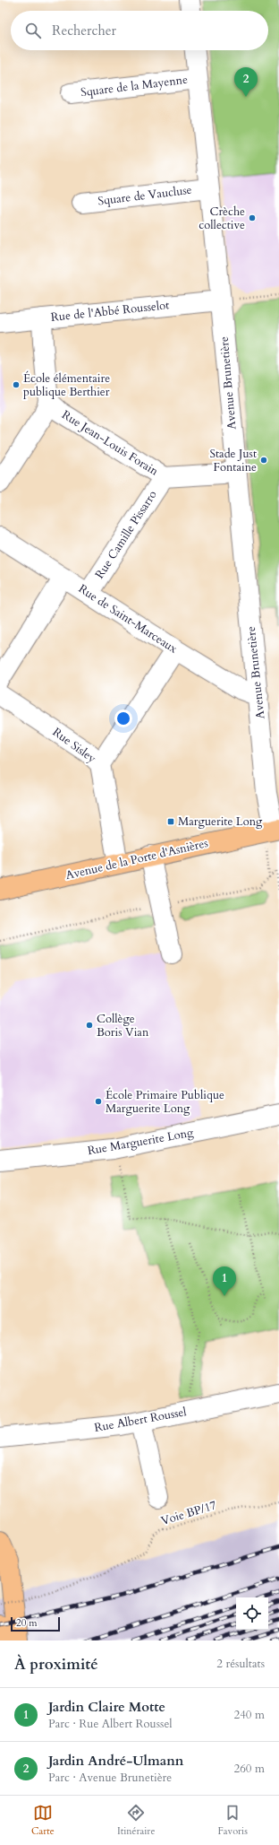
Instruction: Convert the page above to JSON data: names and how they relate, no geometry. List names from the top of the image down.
{
  "streets": {
    "main road": ["Avenue de la Porte d'Asnières"],
    "street": [
      "Square de la Mayenne",
      "Square de Vaucluse",
      "Rue de l'Abbé Rousselot",
      "Avenue Brunetière",
      "Rue Jean-Louis Forain",
      "Rue Camille Pissarro",
      "Rue de Saint-Marceaux",
      "Rue Sisley",
      "Rue Marguerite Long",
      "Rue Albert Roussel"
    ],
    "path": ["Voie BP/17"]
  },
  "crossings": [
    ["Square de la Mayenne", "Avenue Brunetière"],
    ["Square de Vaucluse", "Avenue Brunetière"],
    ["Rue de l'Abbé Rousselot", "Avenue Brunetière"],
    ["Avenue Brunetière", "Rue Jean-Louis Forain"],
    ["Avenue Brunetière", "Rue de Saint-Marceaux"],
    ["Avenue Brunetière", "Avenue de la Porte d'Asnières"],
    ["Rue Jean-Louis Forain", "Rue Camille Pissarro"],
    ["Rue Camille Pissarro", "Rue de Saint-Marceaux"],
    ["Rue Sisley", "Avenue de la Porte d'Asnières"]
  ],
  "places": {
    "other": [
      "Crèche collective",
      "École élémentaire publique Berthier",
      "Stade Just Fontaine",
      "Collège Boris Vian",
      "École Primaire Publique Marguerite Long"
    ],
    "transit": ["Marguerite Long"]
  },
  "scale_bar": "20 m",
  "page": {
    "search": "Rechercher",
    "pins": ["2", "1"],
    "scale": "20 m",
    "heading": ["À proximité", "2 résultats"],
    "list": [
      {
        "mark": "1",
        "name": "Jardin Claire Motte",
        "note": "Parc · Rue Albert Roussel",
        "value": "240 m"
      },
      {
        "mark": "2",
        "name": "Jardin André-Ulmann",
        "note": "Parc · Avenue Brunetière",
        "value": "260 m"
      }
    ],
    "nav": ["Carte", "Itinéraire", "Favoris"]
  }
}
